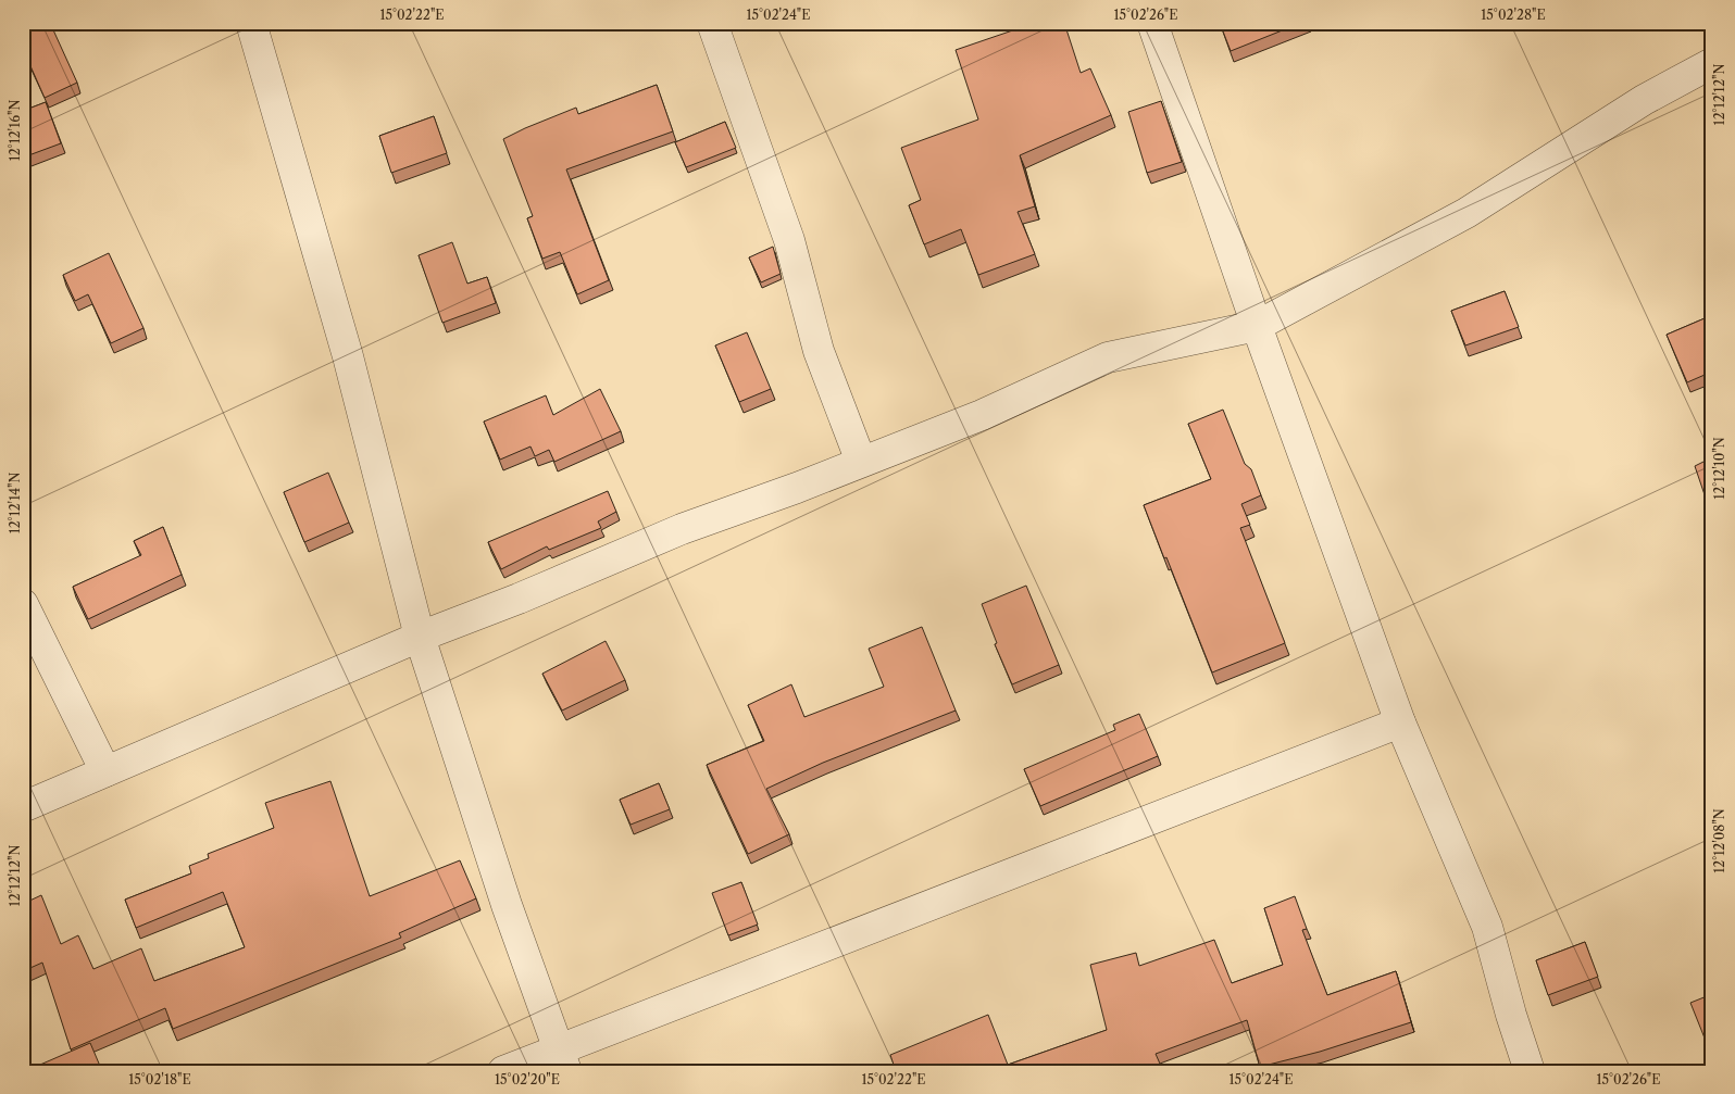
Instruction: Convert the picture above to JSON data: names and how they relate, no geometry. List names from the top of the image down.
{
  "coordinates": [
    "15°02'22\"E",
    "15°02'24\"E",
    "15°02'26\"E",
    "15°02'28\"E",
    "12°12'12\"N",
    "12°12'16\"N",
    "12°12'10\"N",
    "12°12'14\"N",
    "12°12'08\"N",
    "15°02'18\"E",
    "15°02'20\"E"
  ]
}
